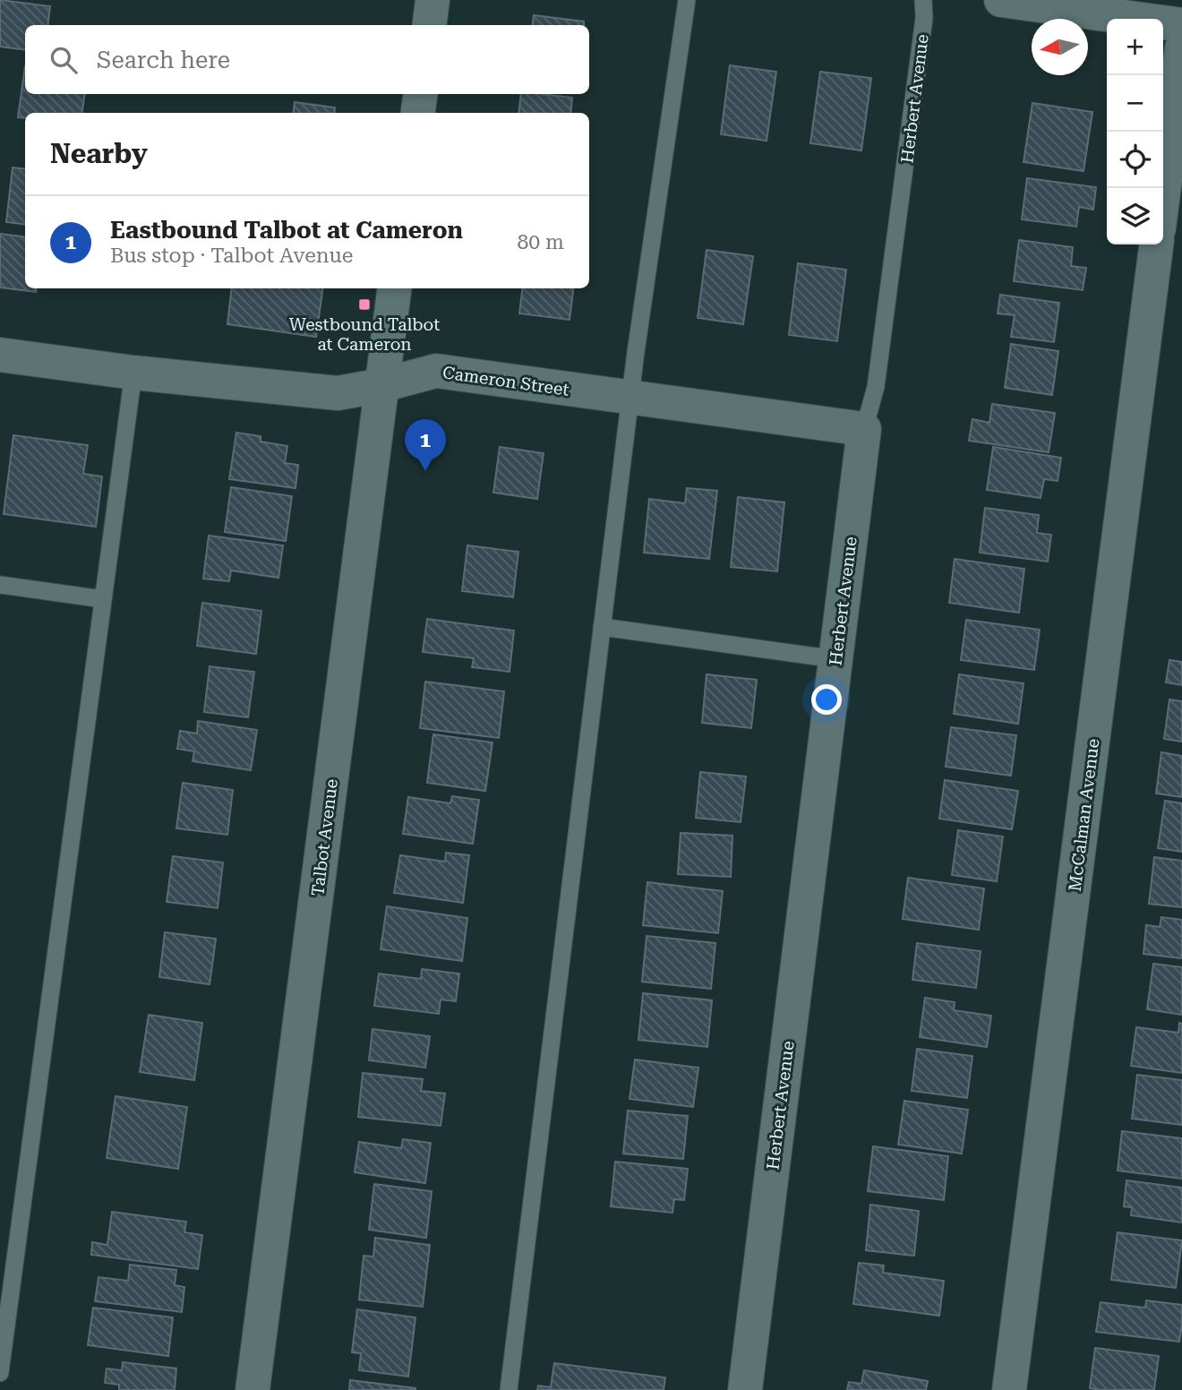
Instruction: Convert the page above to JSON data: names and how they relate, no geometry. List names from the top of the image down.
{
  "streets": {
    "street": [
      "Herbert Avenue",
      "Cameron Street",
      "McCalman Avenue",
      "Talbot Avenue"
    ]
  },
  "crossings": [
    ["Herbert Avenue", "Cameron Street"],
    ["Cameron Street", "Talbot Avenue"]
  ],
  "places": {
    "transit": ["Westbound Talbot at Cameron"]
  },
  "north": "left",
  "page": {
    "map_buttons": ["+", "−"],
    "search": "Search here",
    "heading": "Nearby",
    "list": [
      {
        "mark": "1",
        "name": "Eastbound Talbot at Cameron",
        "note": "Bus stop · Talbot Avenue",
        "value": "80 m"
      }
    ],
    "pins": "1"
  }
}
